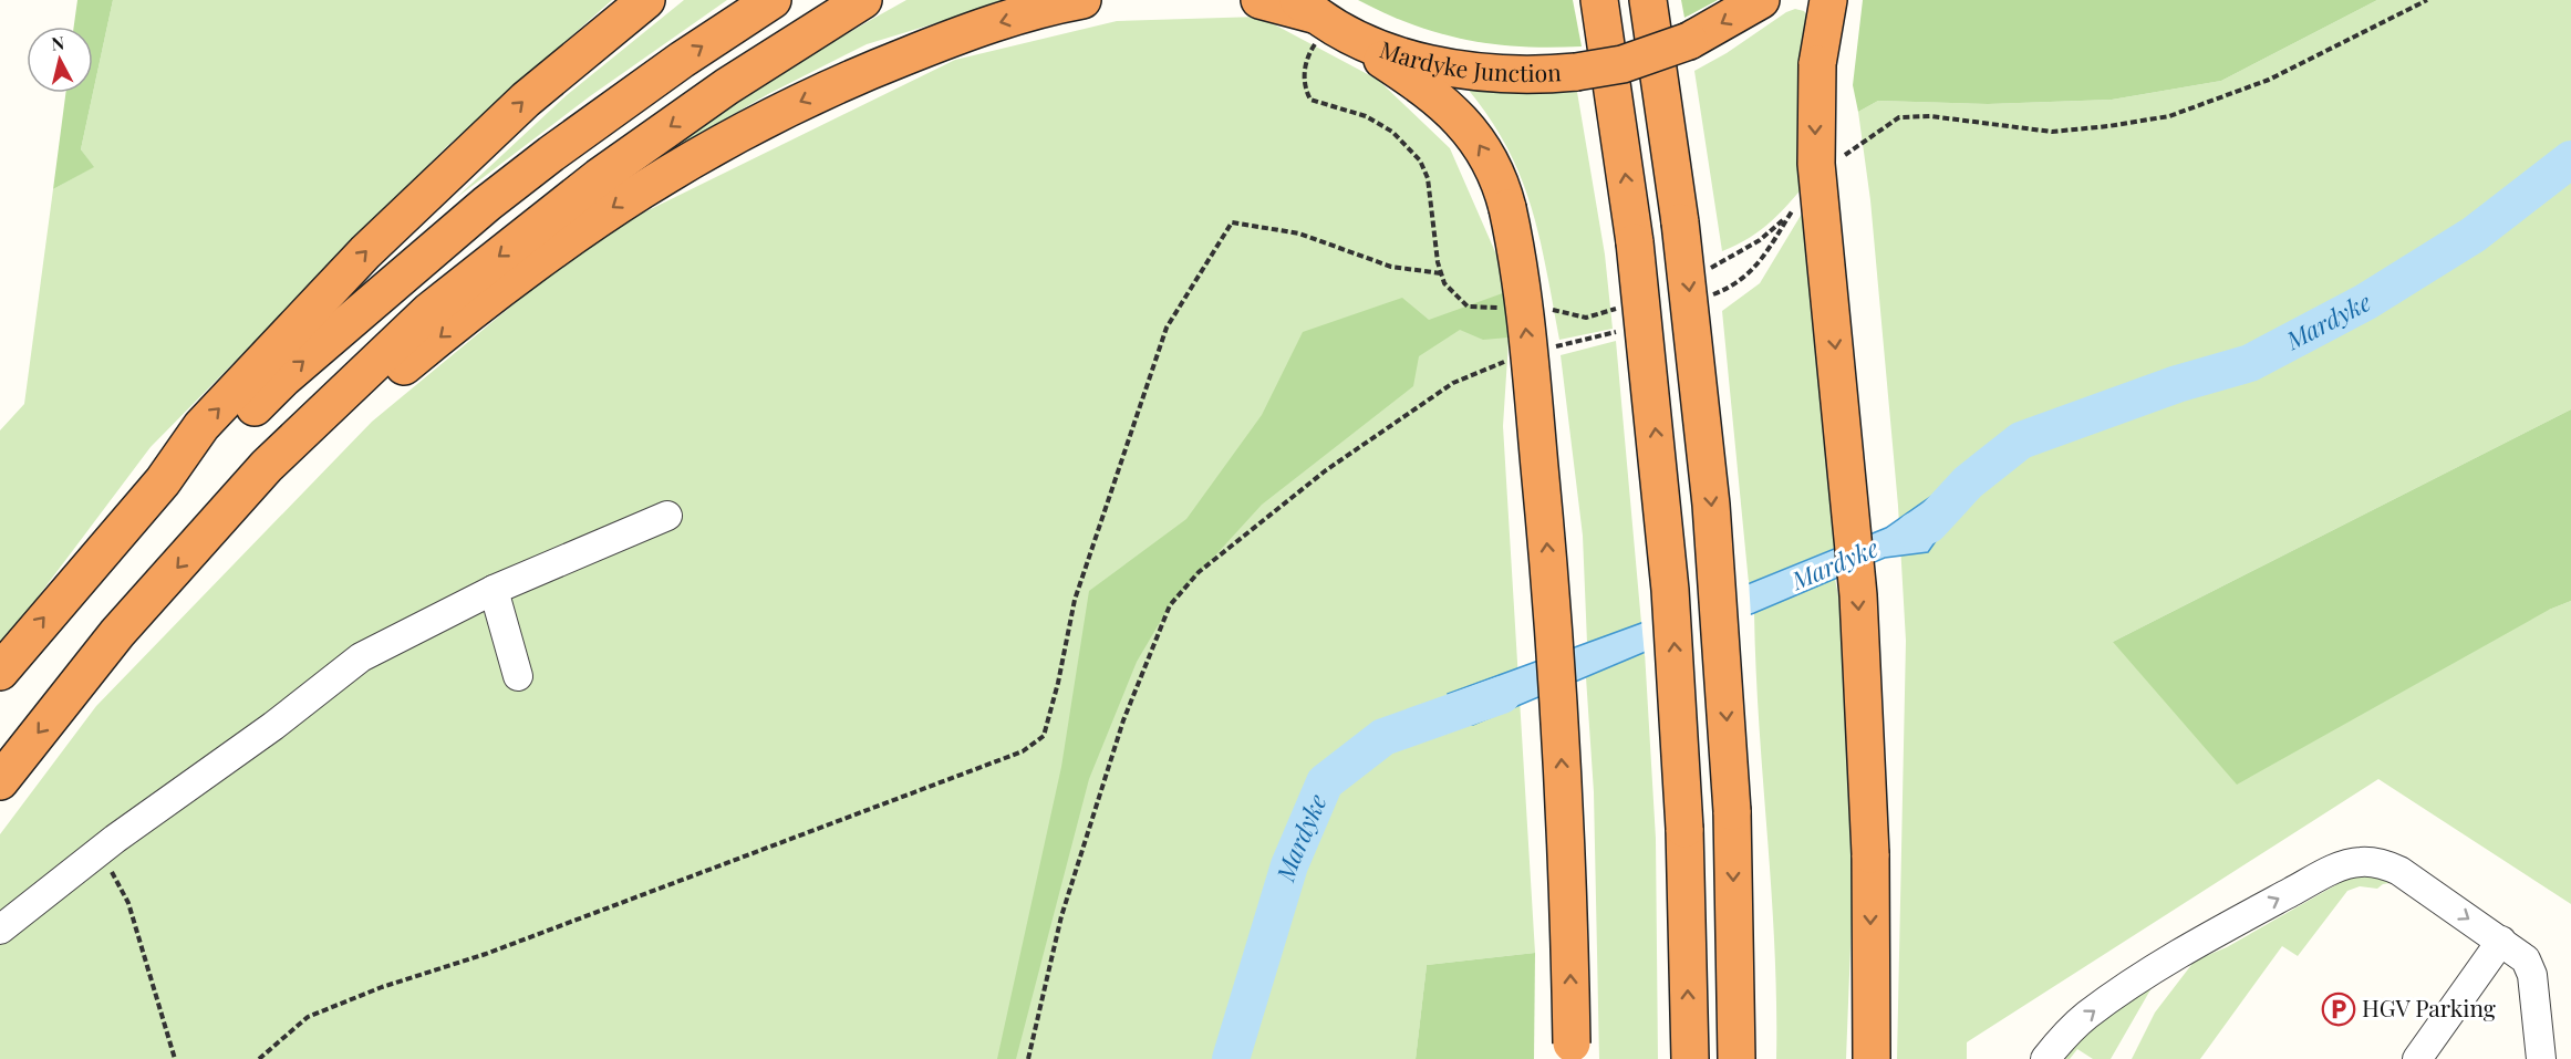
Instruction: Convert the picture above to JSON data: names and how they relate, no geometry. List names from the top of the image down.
{
  "streets": {
    "highway": ["Mardyke Junction"]
  },
  "one_way": ["Mardyke Junction"],
  "water": ["Mardyke"],
  "places": {
    "parking": ["HGV Parking"]
  },
  "north": "top"
}
